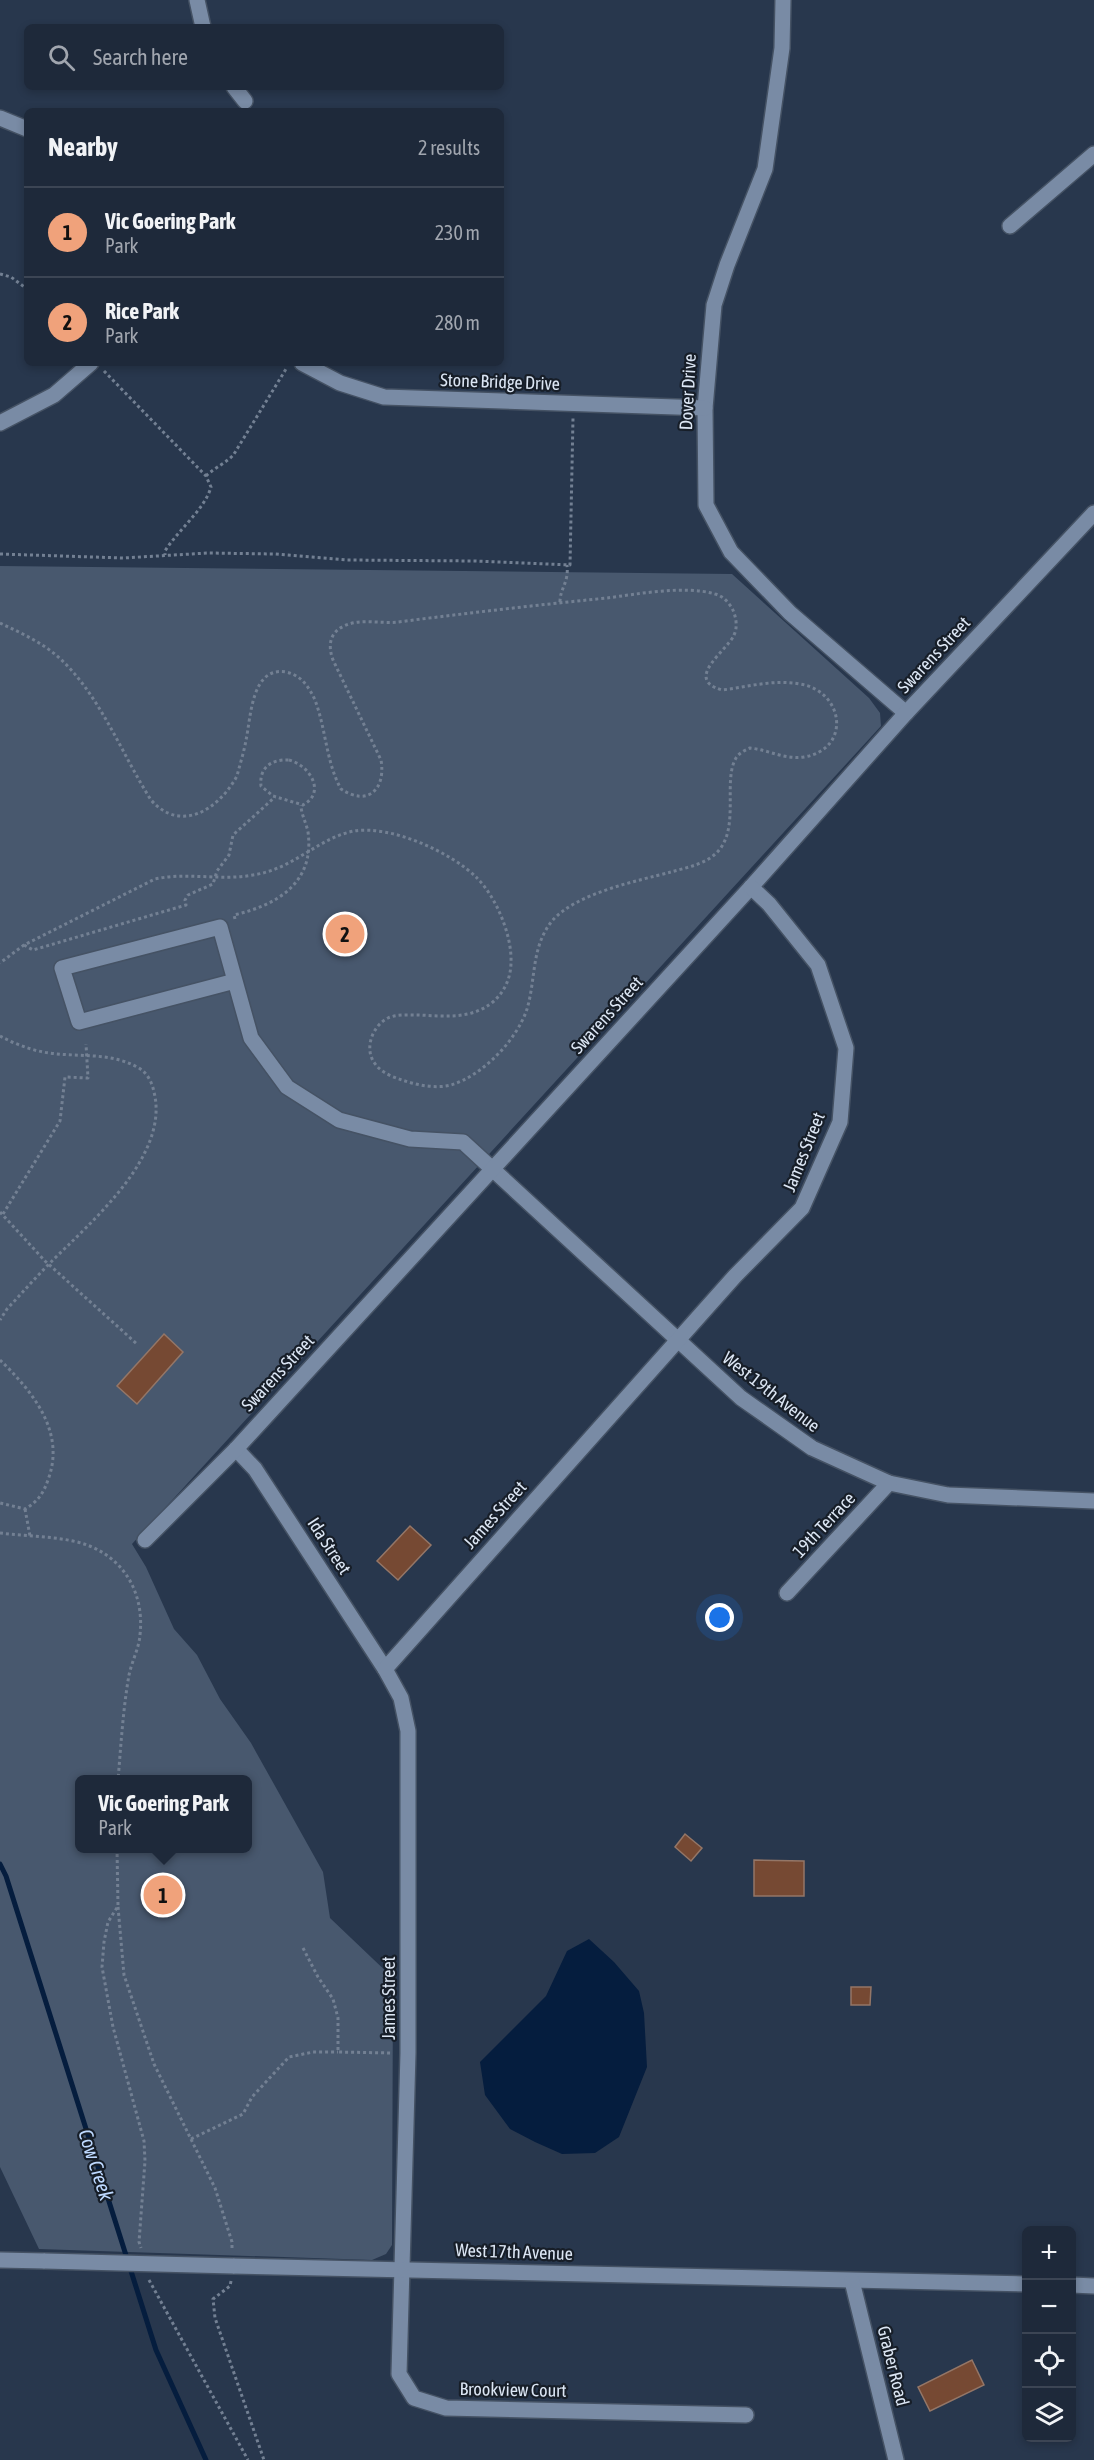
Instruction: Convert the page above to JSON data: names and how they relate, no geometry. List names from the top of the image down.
{
  "streets": {
    "street": [
      "Stone Bridge Drive",
      "Dover Drive",
      "Swarens Street",
      "James Street",
      "West 19th Avenue",
      "19th Terrace",
      "Ida Street",
      "West 17th Avenue",
      "Graber Road",
      "Brookview Court"
    ]
  },
  "crossings": [
    ["Stone Bridge Drive", "Dover Drive"],
    ["Dover Drive", "Swarens Street"],
    ["Swarens Street", "James Street"],
    ["Swarens Street", "West 19th Avenue"],
    ["Swarens Street", "Ida Street"],
    ["James Street", "West 19th Avenue"],
    ["James Street", "Ida Street"],
    ["James Street", "West 17th Avenue"],
    ["James Street", "Brookview Court"],
    ["West 19th Avenue", "19th Terrace"],
    ["West 17th Avenue", "Graber Road"],
    ["West 17th Avenue", "Brookview Court"]
  ],
  "water": ["Cow Creek"],
  "page": {
    "search": "Search here",
    "heading": ["Nearby", "2 results"],
    "list": [
      {
        "mark": "1",
        "name": "Vic Goering Park",
        "note": "Park",
        "value": "230 m"
      },
      {
        "mark": "2",
        "name": "Rice Park",
        "note": "Park",
        "value": "280 m"
      }
    ],
    "pins": ["2", "1"],
    "popup": ["Vic Goering Park", "Park"],
    "map_buttons": ["+", "−"]
  }
}
